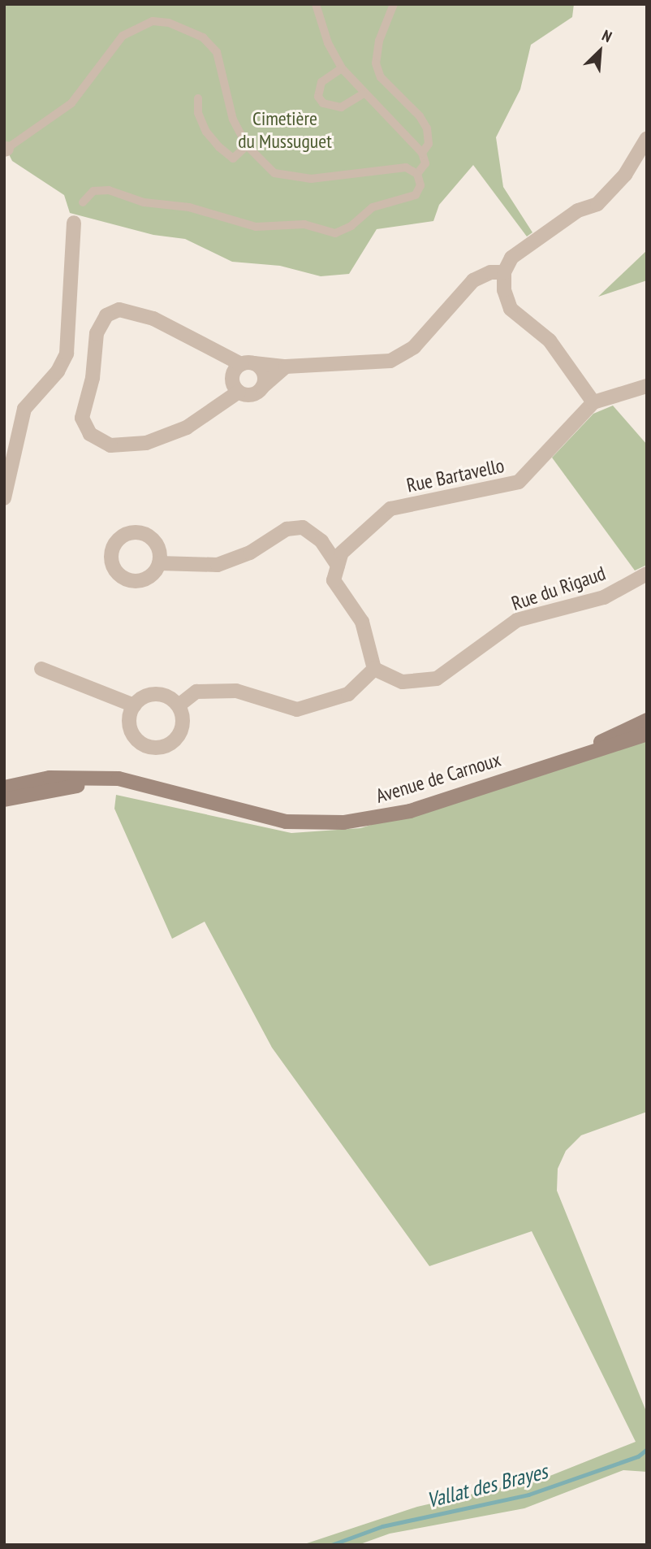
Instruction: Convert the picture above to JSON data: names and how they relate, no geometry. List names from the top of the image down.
{
  "streets": {
    "main road": ["Avenue de Carnoux"],
    "street": ["Rue Bartavello", "Rue du Rigaud"]
  },
  "water": ["Vallat des Brayes"],
  "parks": ["Cimetière du Mussuguet"],
  "north": "top right"
}
